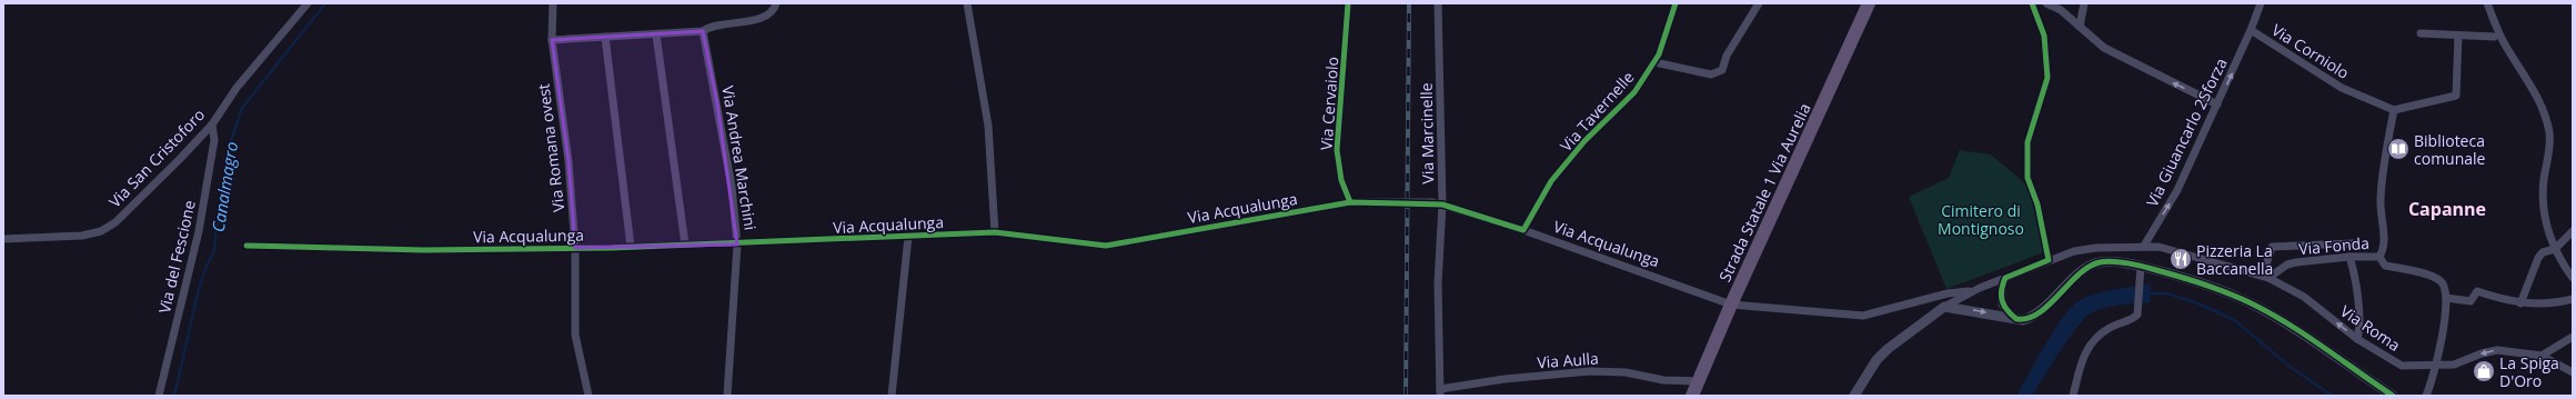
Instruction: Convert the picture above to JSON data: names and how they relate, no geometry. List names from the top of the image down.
{
  "streets": {
    "main road": ["Strada Statale 1 Via Aurelia"],
    "street": [
      "Via Corniolo",
      "Via Cervaiolo",
      "Via Tavernelle",
      "Via Giuancarlo 2Sforza",
      "Via Marcinelle",
      "Via Romana ovest",
      "Via San Cristoforo",
      "Via Andrea Marchini",
      "Via Acqualunga",
      "Via Fonda",
      "Via del Fescione",
      "Via Roma",
      "Via Aulla"
    ]
  },
  "crossings": [
    ["Via Corniolo", "Via Giuancarlo 2Sforza"],
    ["Via Cervaiolo", "Via Acqualunga"],
    ["Via Tavernelle", "Via Acqualunga"],
    ["Via Giuancarlo 2Sforza", "Via Roma"],
    ["Via Marcinelle", "Via Acqualunga"],
    ["Via Marcinelle", "Via Aulla"],
    ["Via Romana ovest", "Via Acqualunga"],
    ["Via San Cristoforo", "Via del Fescione"],
    ["Via Andrea Marchini", "Via Acqualunga"],
    ["Strada Statale 1 Via Aurelia", "Via Acqualunga"],
    ["Strada Statale 1 Via Aurelia", "Via Aulla"],
    ["Via Acqualunga", "Via Roma"],
    ["Via Fonda", "Via Roma"]
  ],
  "one_way": ["Via Giuancarlo 2Sforza"],
  "districts": ["Capanne"],
  "water": ["Canalmagro"],
  "parks": ["Cimitero di Montignoso"],
  "places": {
    "library": ["Biblioteca comunale"],
    "restaurant": ["Pizzeria La Baccanella"],
    "shop": ["La Spiga D'Oro"]
  }
}
